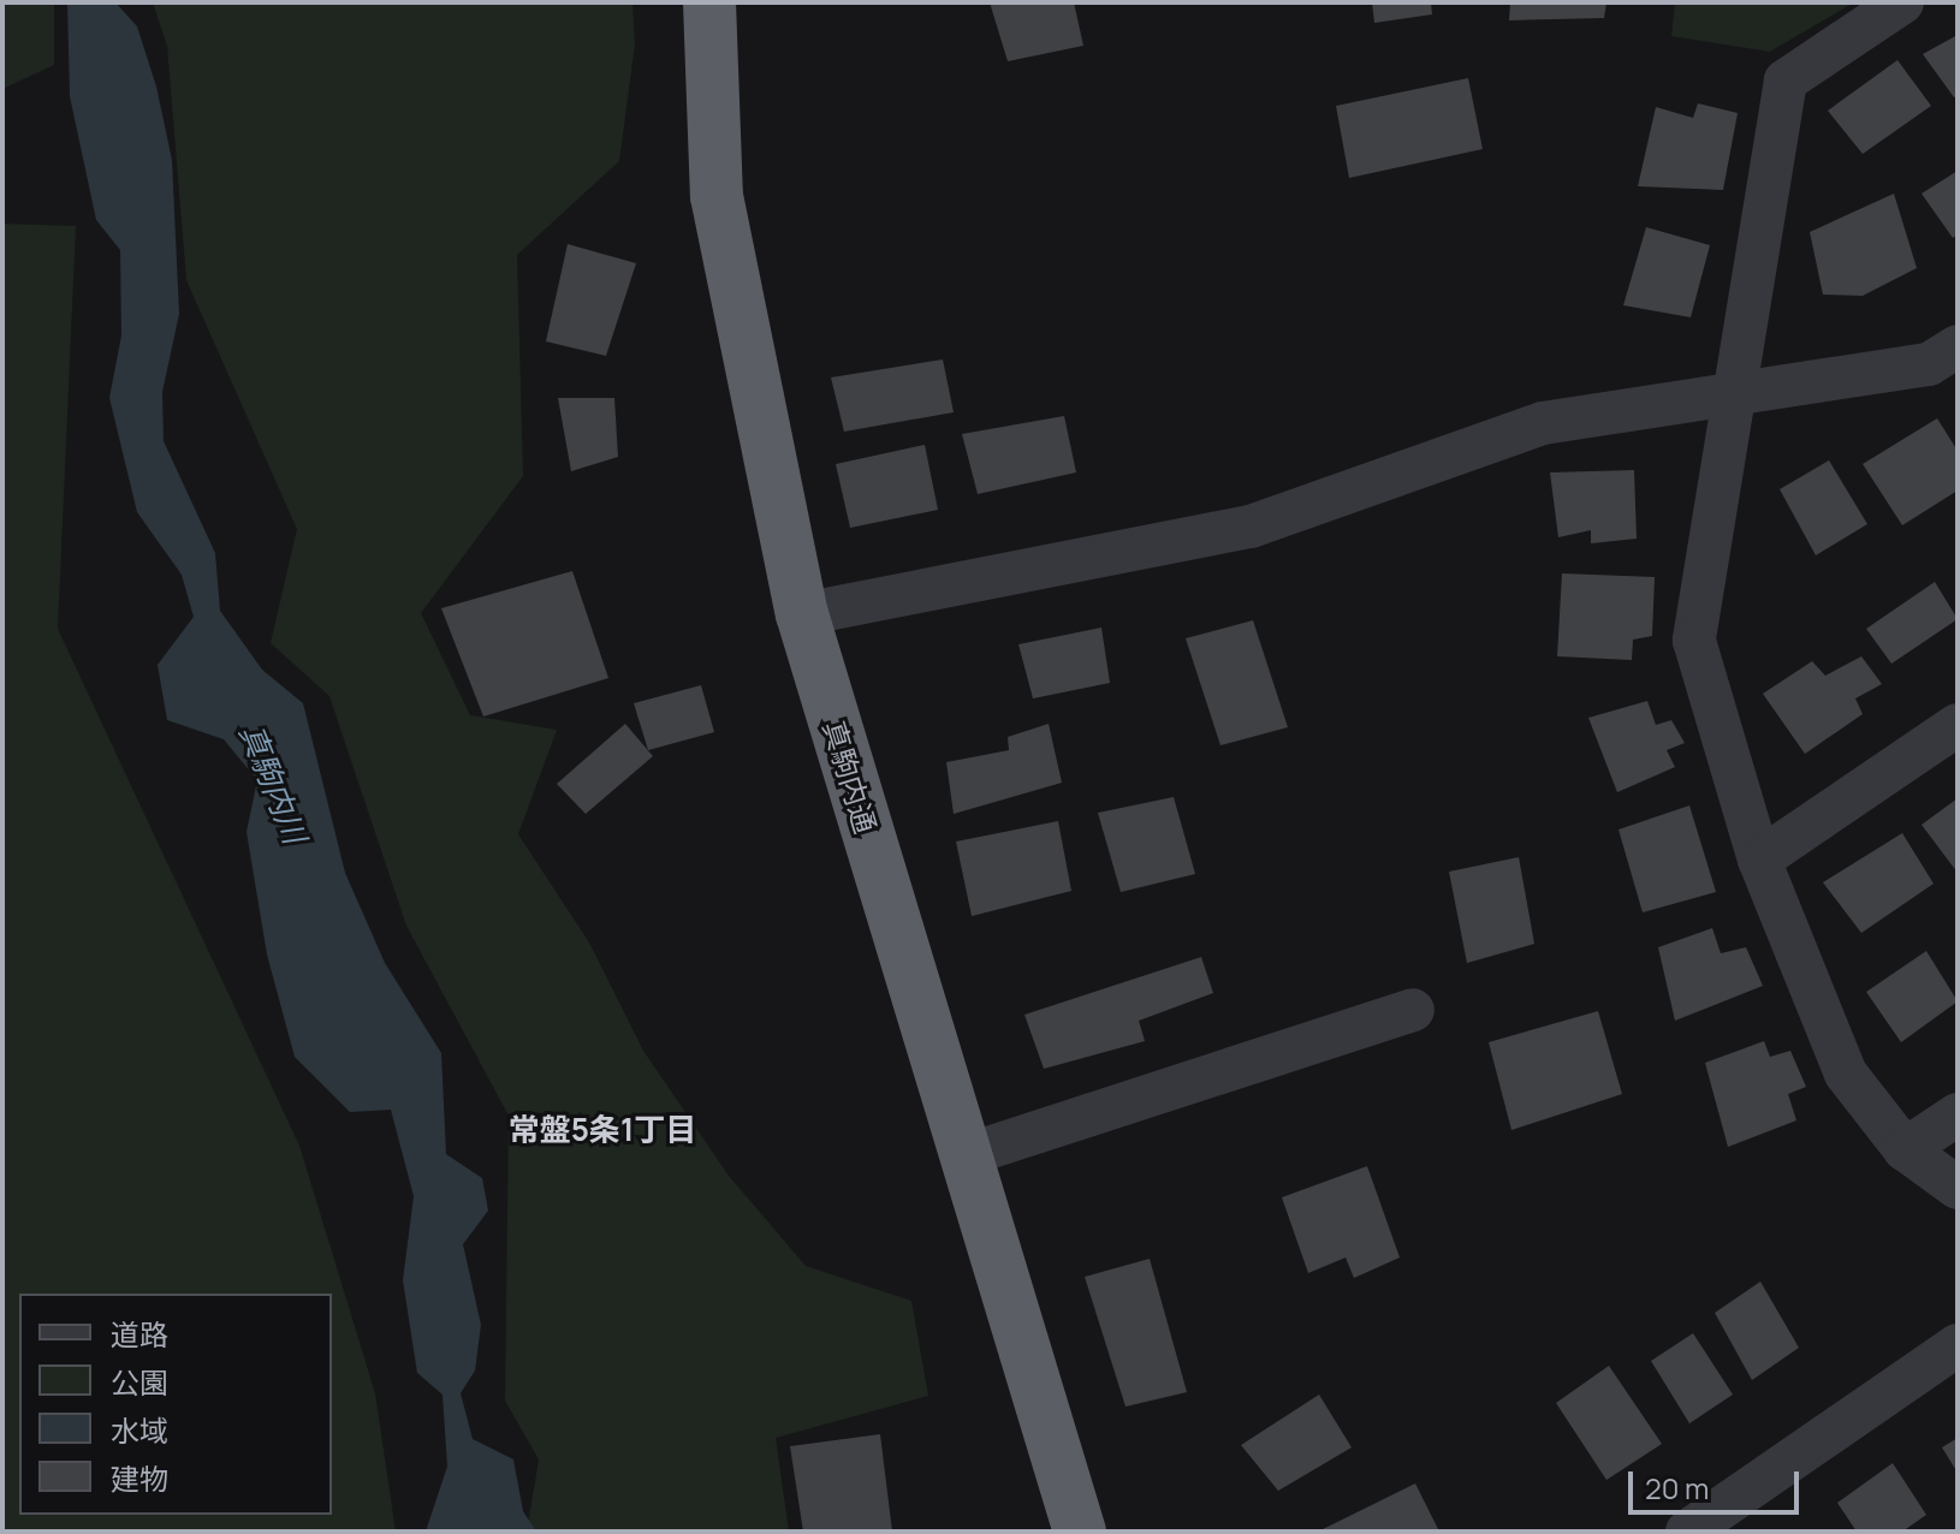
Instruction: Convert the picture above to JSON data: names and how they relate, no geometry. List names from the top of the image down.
{
  "streets": {
    "highway": ["真駒内通"]
  },
  "districts": ["常盤5条1丁目"],
  "water": ["真駒内川"],
  "legend": [
    "道路",
    "公園",
    "水域",
    "建物"
  ],
  "scale_bar": "20 m"
}
